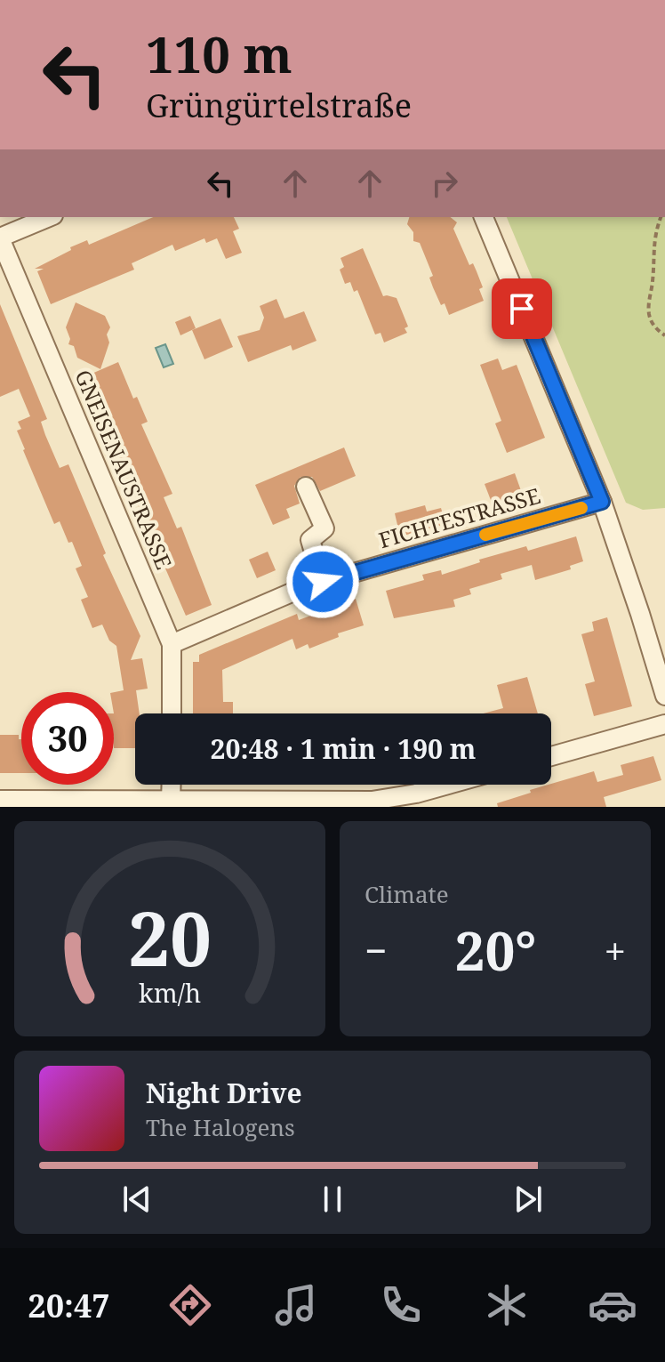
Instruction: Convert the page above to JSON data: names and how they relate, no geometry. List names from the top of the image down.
{
  "streets": {
    "street": ["GNEISENAUSTRASSE", "FICHTESTRASSE"]
  },
  "crossings": [
    ["GNEISENAUSTRASSE", "FICHTESTRASSE"]
  ],
  "page": {
    "turn": ["110 m", "Grüngürtelstraße"],
    "limit": "30",
    "trip": "20:48 · 1 min · 190 m",
    "tile": "Climate",
    "heat": ["−", "20°", "+"],
    "song": ["Night Drive", "The Halogens"],
    "tabs": "20:47",
    "gauge": ["20", "km/h"]
  }
}
